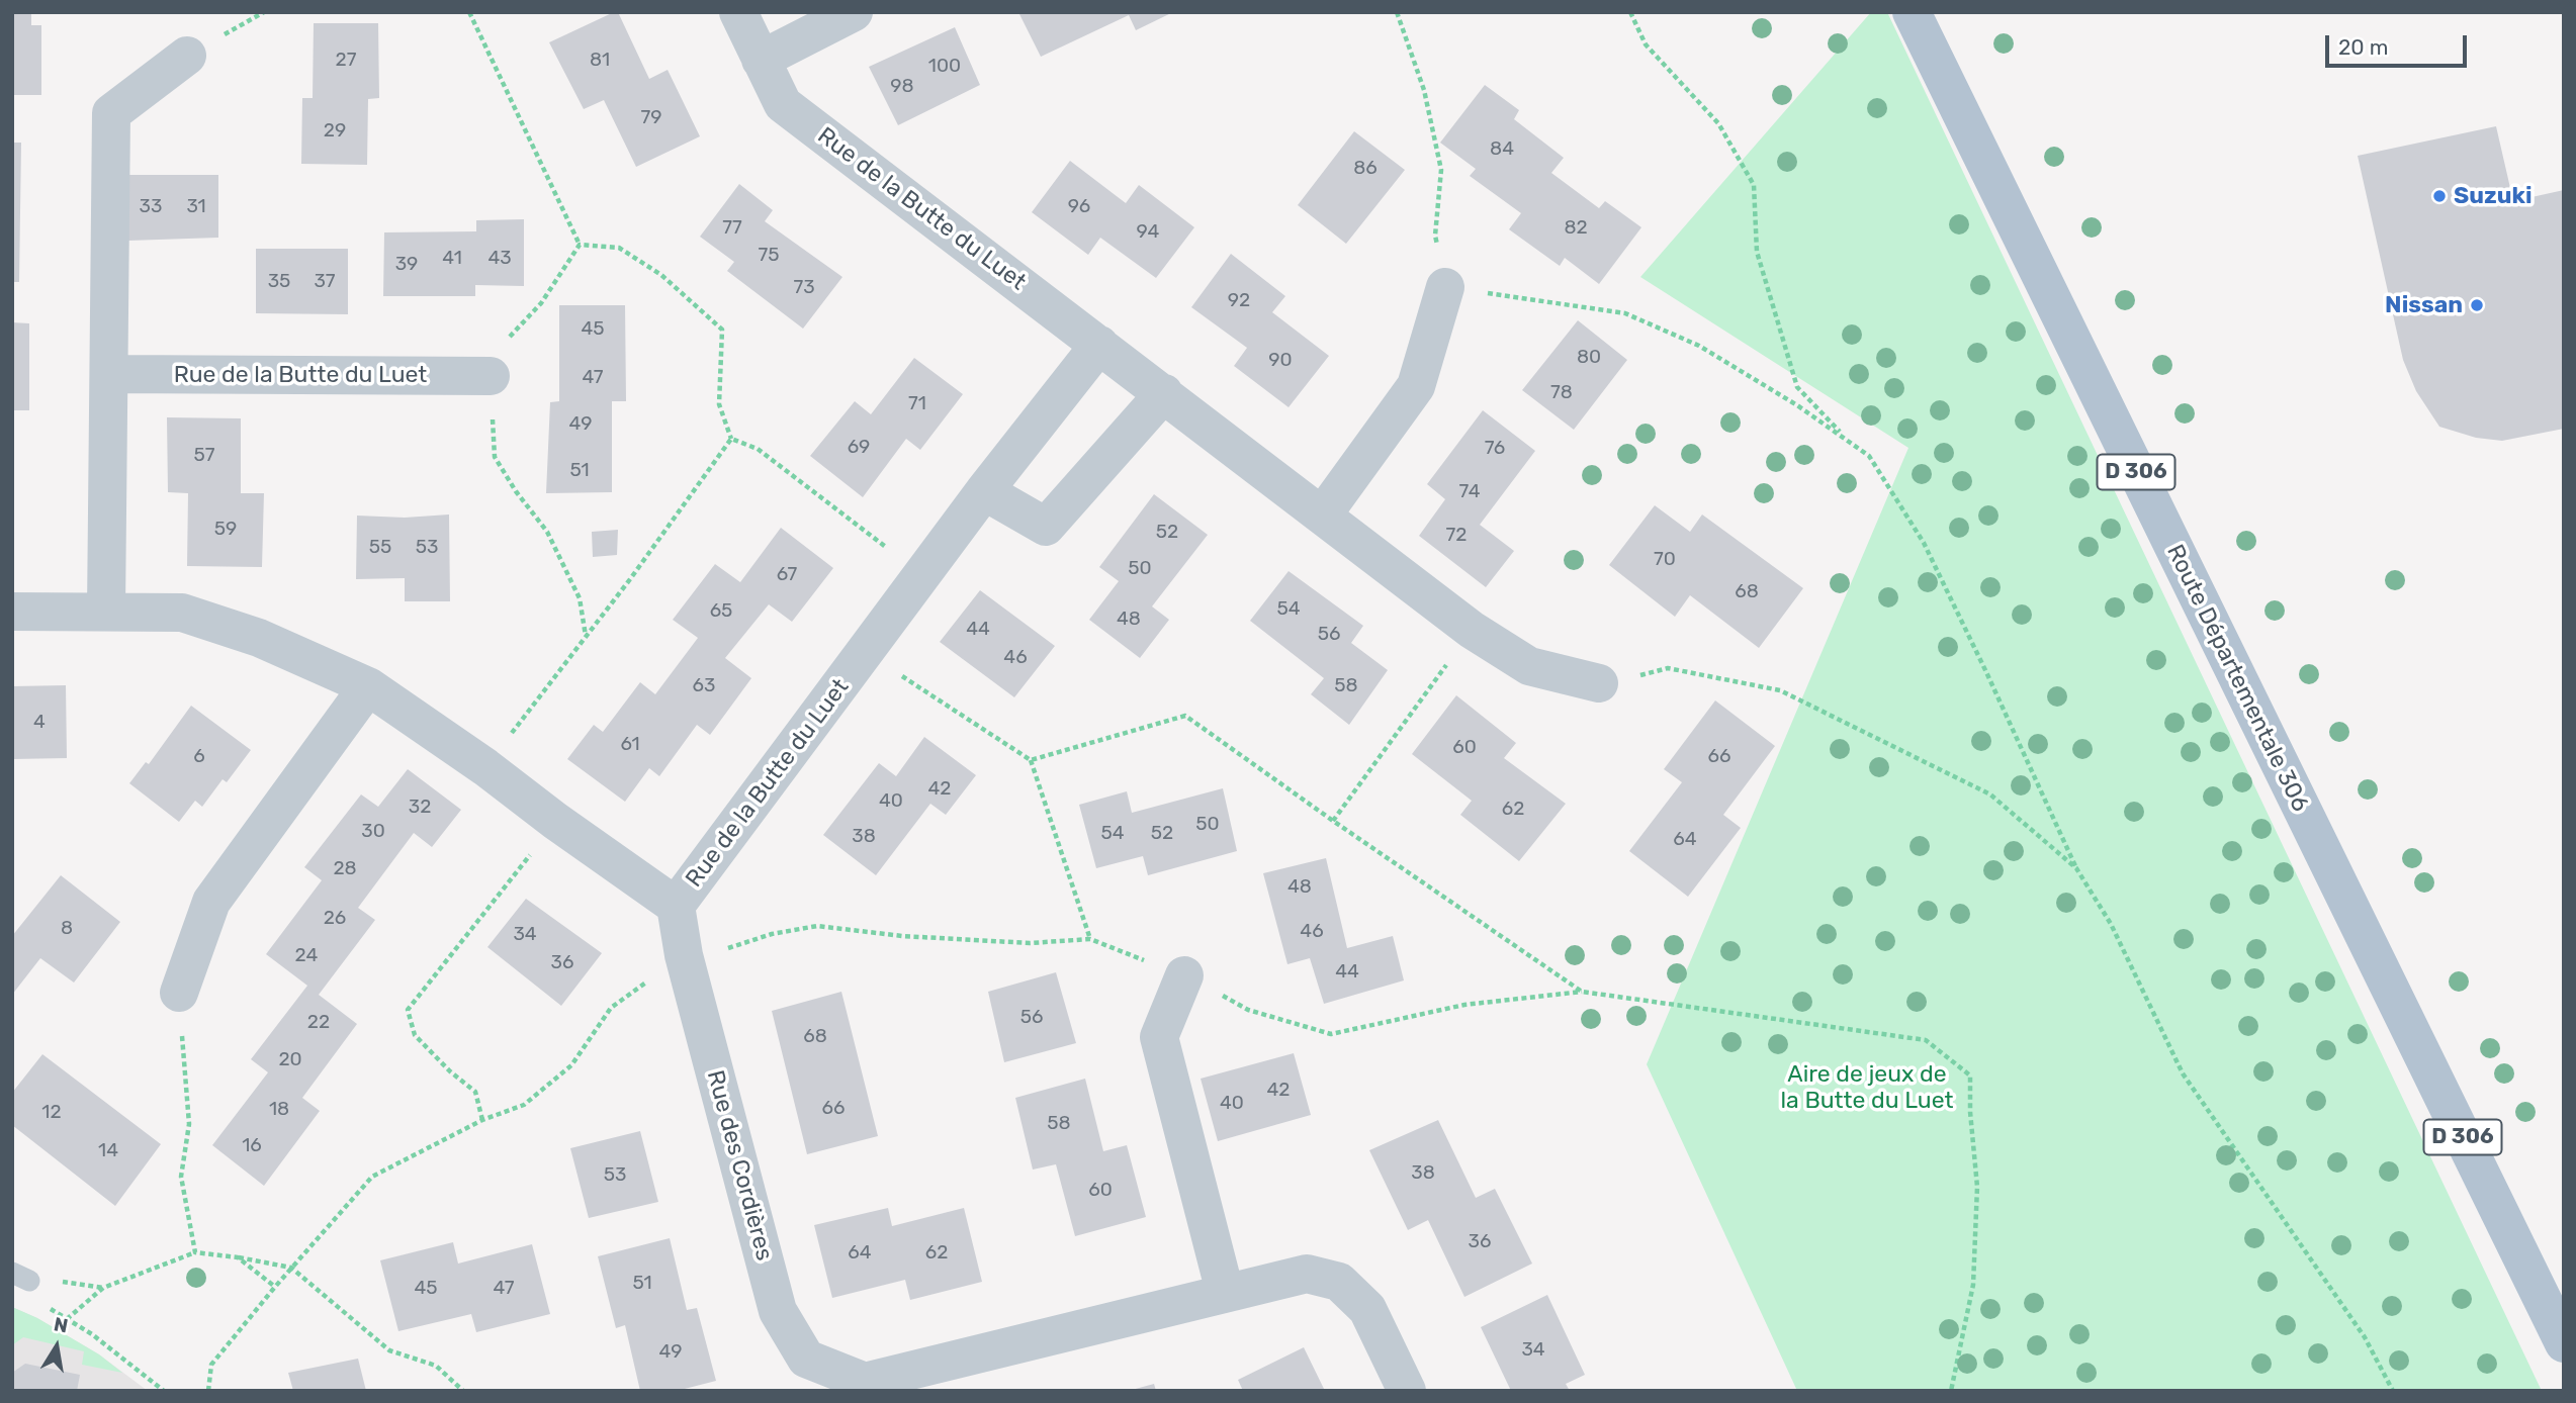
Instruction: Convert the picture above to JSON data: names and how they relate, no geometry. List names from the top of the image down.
{
  "streets": {
    "main road": ["D 306", "Route Départementale 306"],
    "street": ["Rue de la Butte du Luet", "Rue des Cordières"]
  },
  "crossings": [
    ["Rue de la Butte du Luet", "Rue des Cordières"]
  ],
  "parks": ["Aire de jeux de la Butte du Luet"],
  "places": ["Suzuki", "Nissan"],
  "house_numbers": [
    "27",
    "81",
    "100",
    "98",
    "79",
    "29",
    "84",
    "86",
    "33",
    "31",
    "96",
    "77",
    "82",
    "94",
    "75",
    "41",
    "43",
    "39",
    "35",
    "37",
    "73",
    "92",
    "45",
    "80",
    "90",
    "47",
    "78",
    "71",
    "49",
    "69",
    "76",
    "57",
    "51",
    "74",
    "59",
    "52",
    "72",
    "55",
    "53",
    "70",
    "50",
    "67",
    "68",
    "54",
    "65",
    "48",
    "44",
    "56",
    "46",
    "63",
    "58",
    "4",
    "61",
    "60",
    "6",
    "66",
    "42",
    "40",
    "32",
    "62",
    "50",
    "30",
    "54",
    "52",
    "38",
    "64",
    "28",
    "48",
    "26",
    "8",
    "46",
    "34",
    "24",
    "36",
    "44",
    "56",
    "22",
    "68",
    "20",
    "42",
    "40",
    "66",
    "18",
    "12",
    "58",
    "16",
    "14",
    "38",
    "53",
    "60",
    "36",
    "64",
    "62",
    "51",
    "45",
    "47",
    "34",
    "49"
  ],
  "scale_bar": "20 m",
  "north": "top"
}
